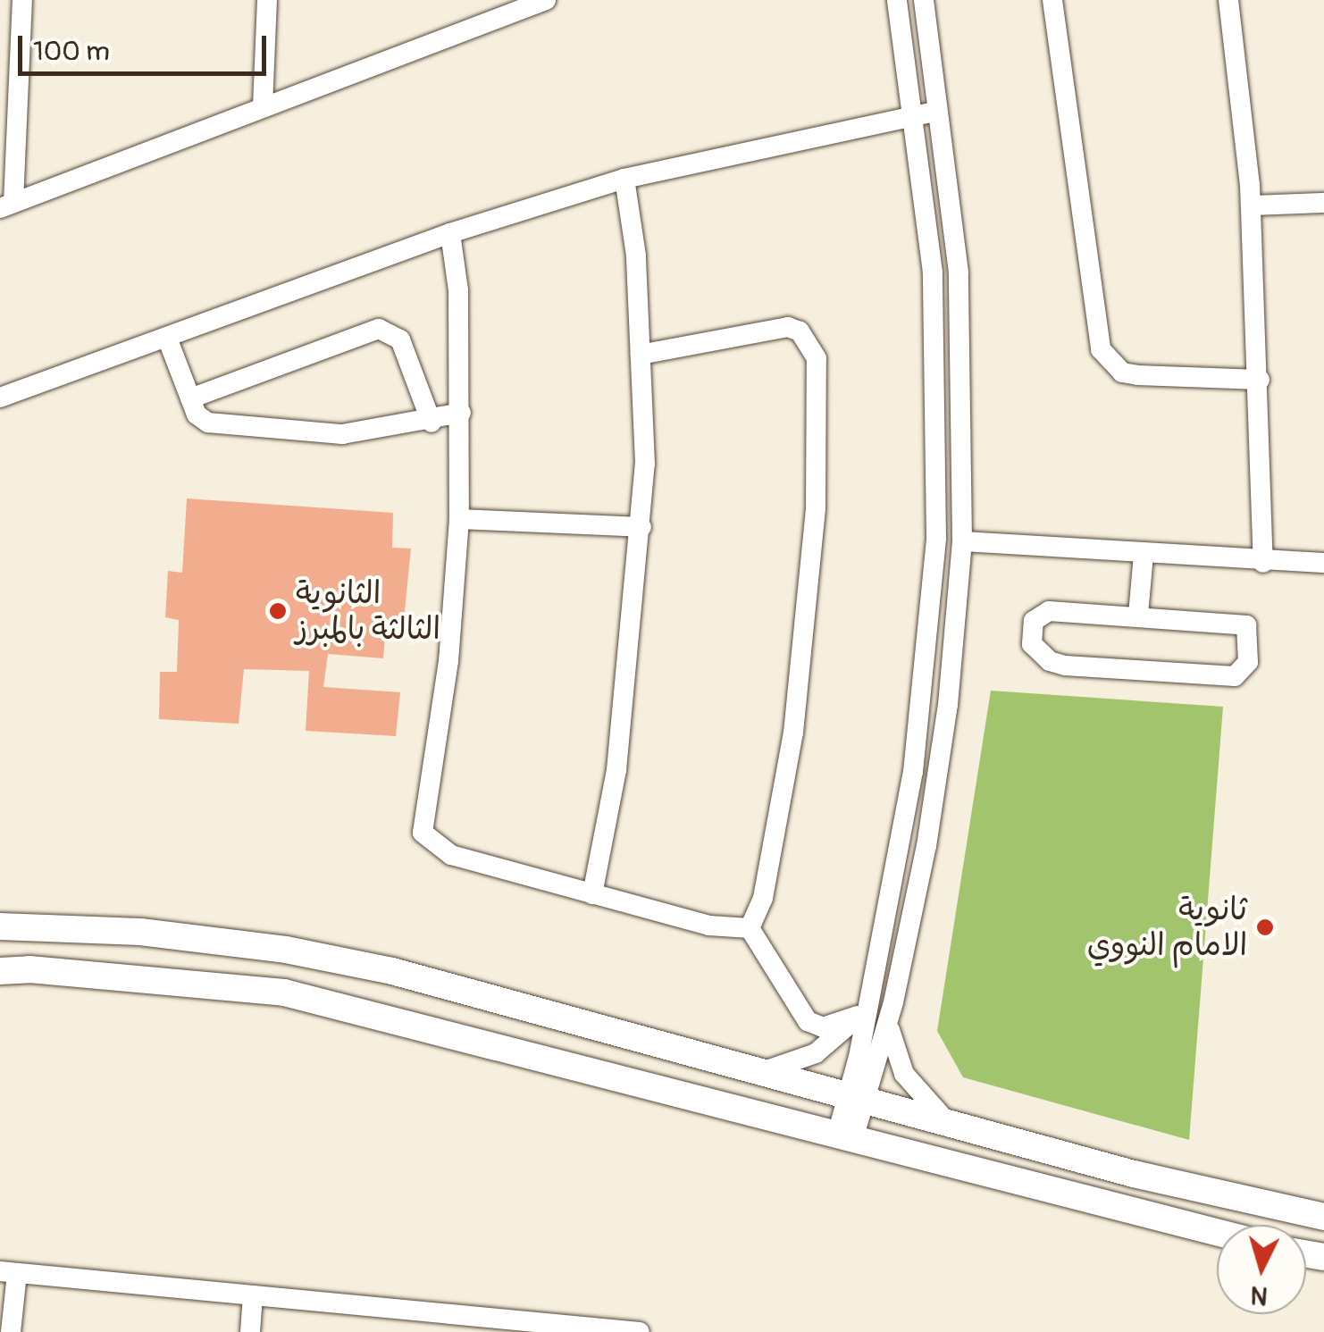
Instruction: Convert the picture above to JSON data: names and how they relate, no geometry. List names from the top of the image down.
{
  "places": ["الثانوية الثالثة بالمبرز", "ثانوية الامام النووي"],
  "scale_bar": "100 m",
  "north": "bottom"
}
